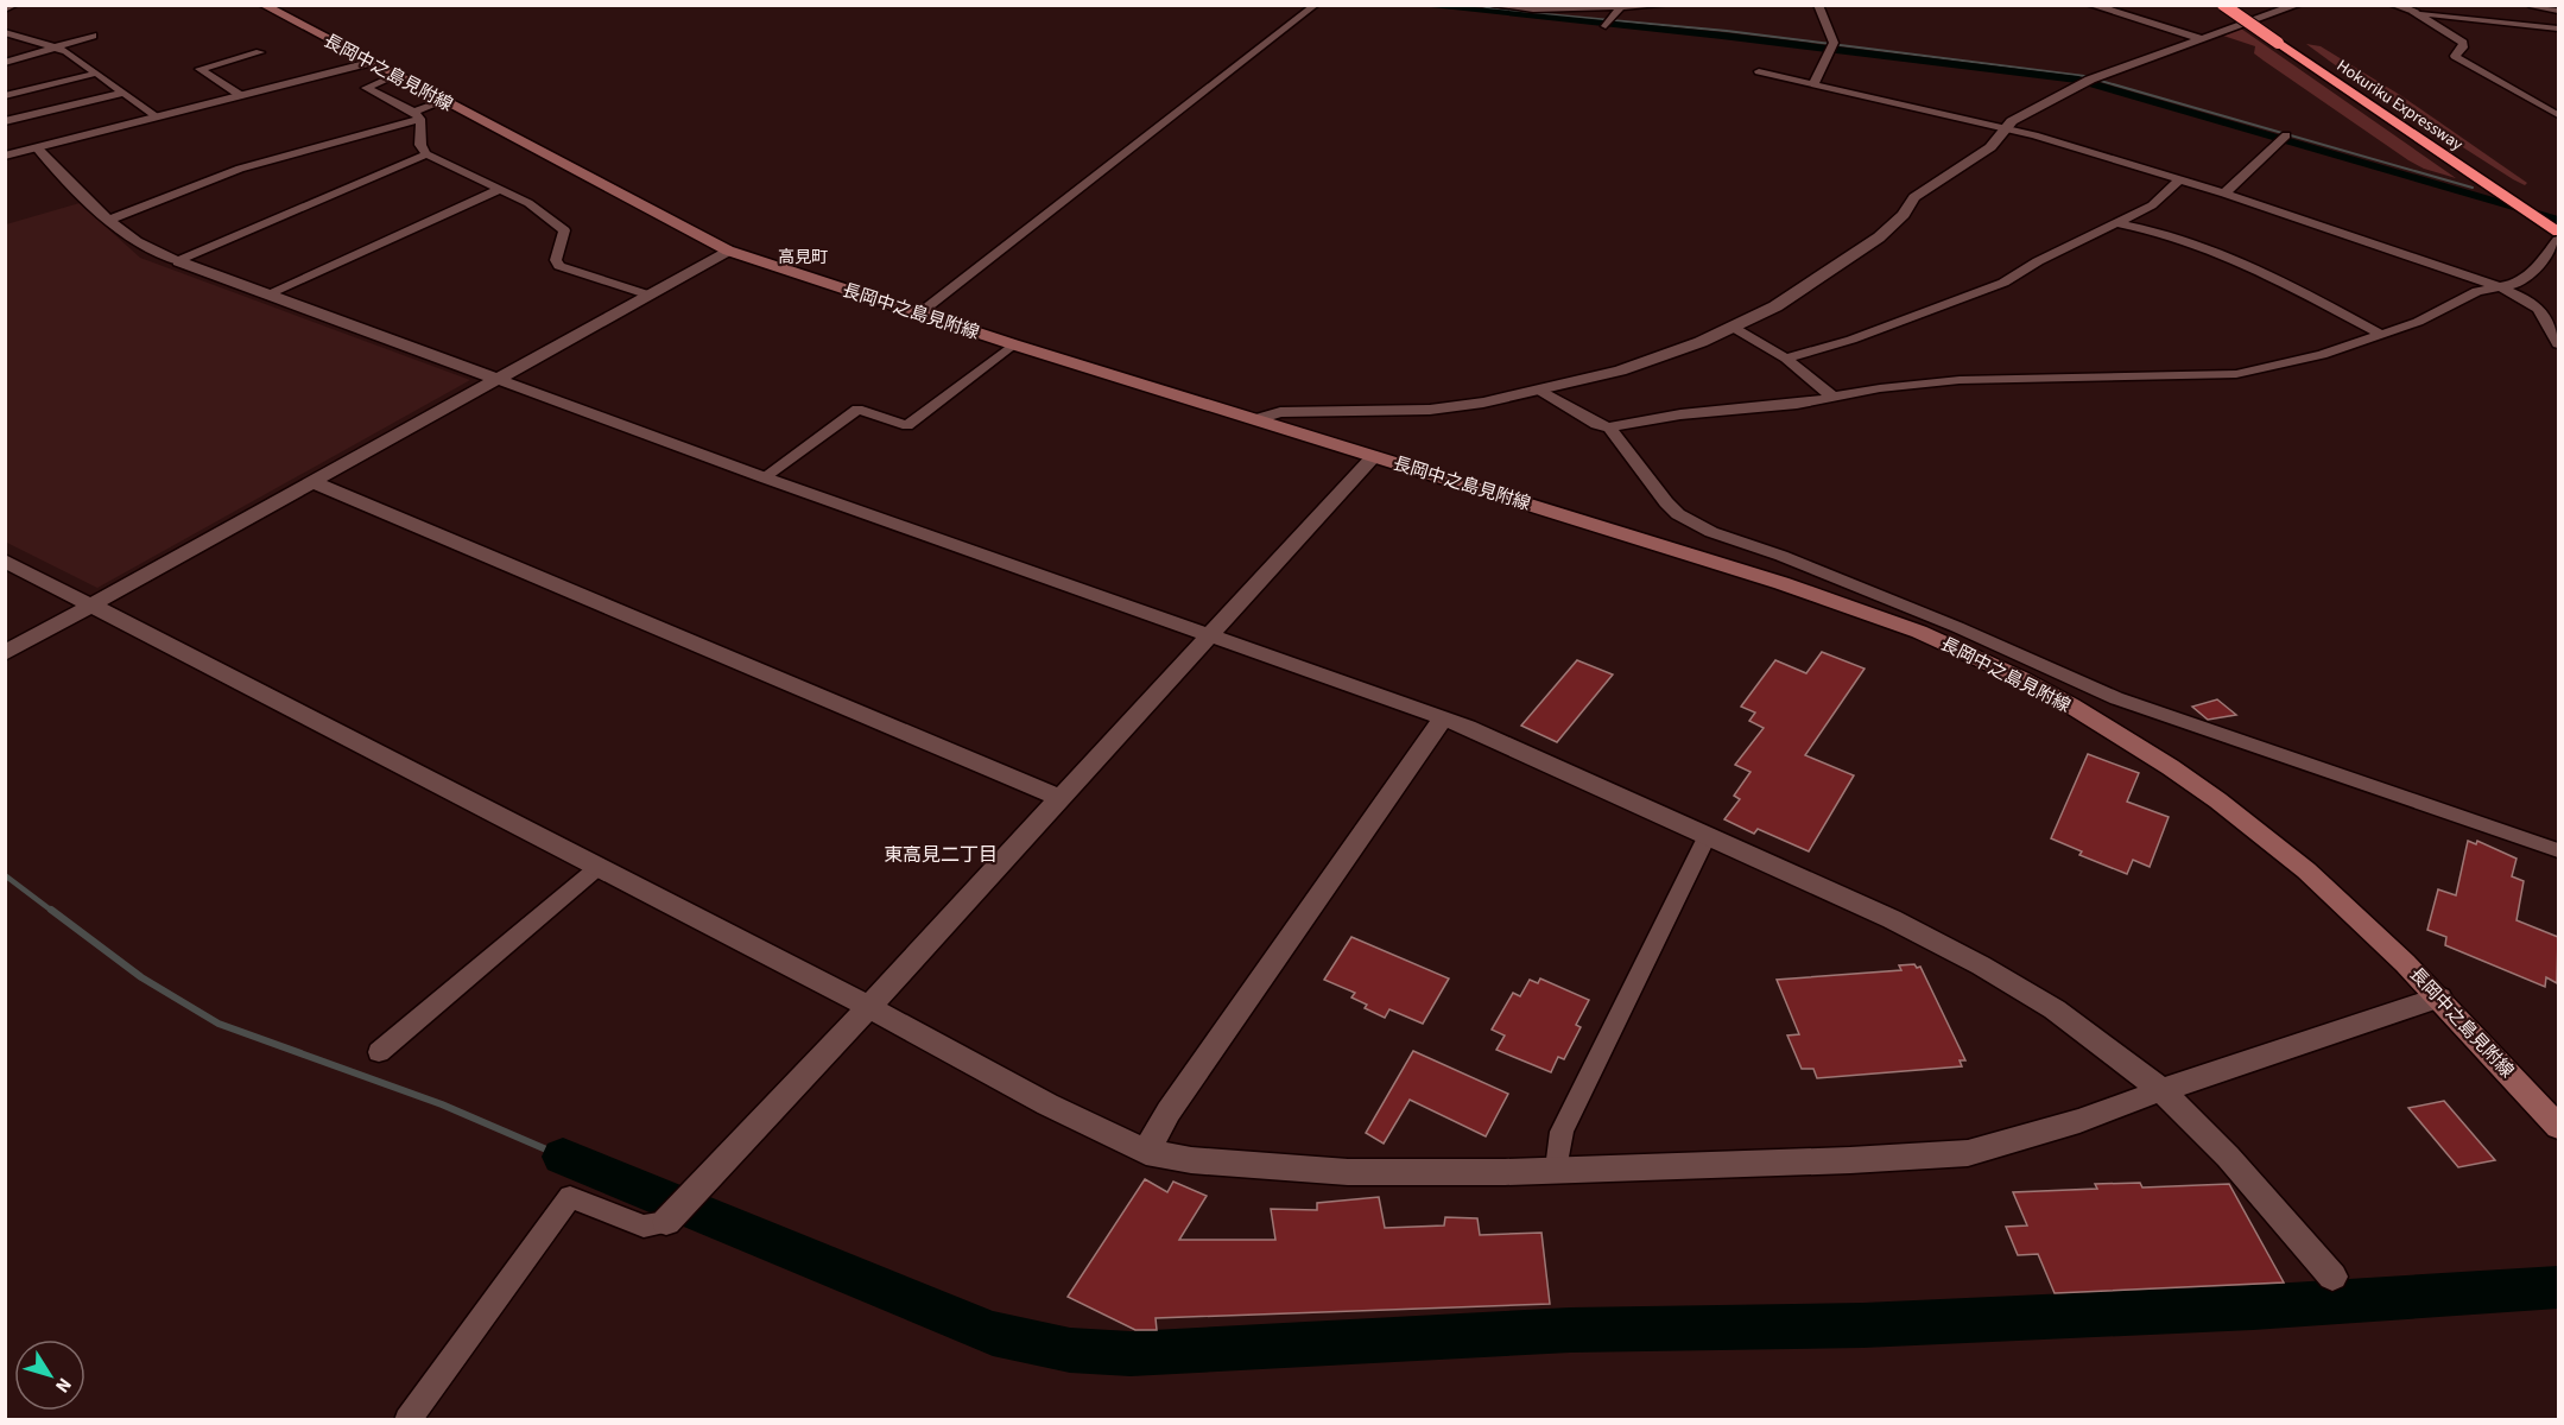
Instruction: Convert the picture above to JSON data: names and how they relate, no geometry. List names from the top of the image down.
{
  "streets": {
    "highway": ["Hokuriku Expressway"],
    "main road": ["長岡中之島見附線"]
  },
  "districts": ["高見町", "東高見二丁目"],
  "north": "bottom right"
}
